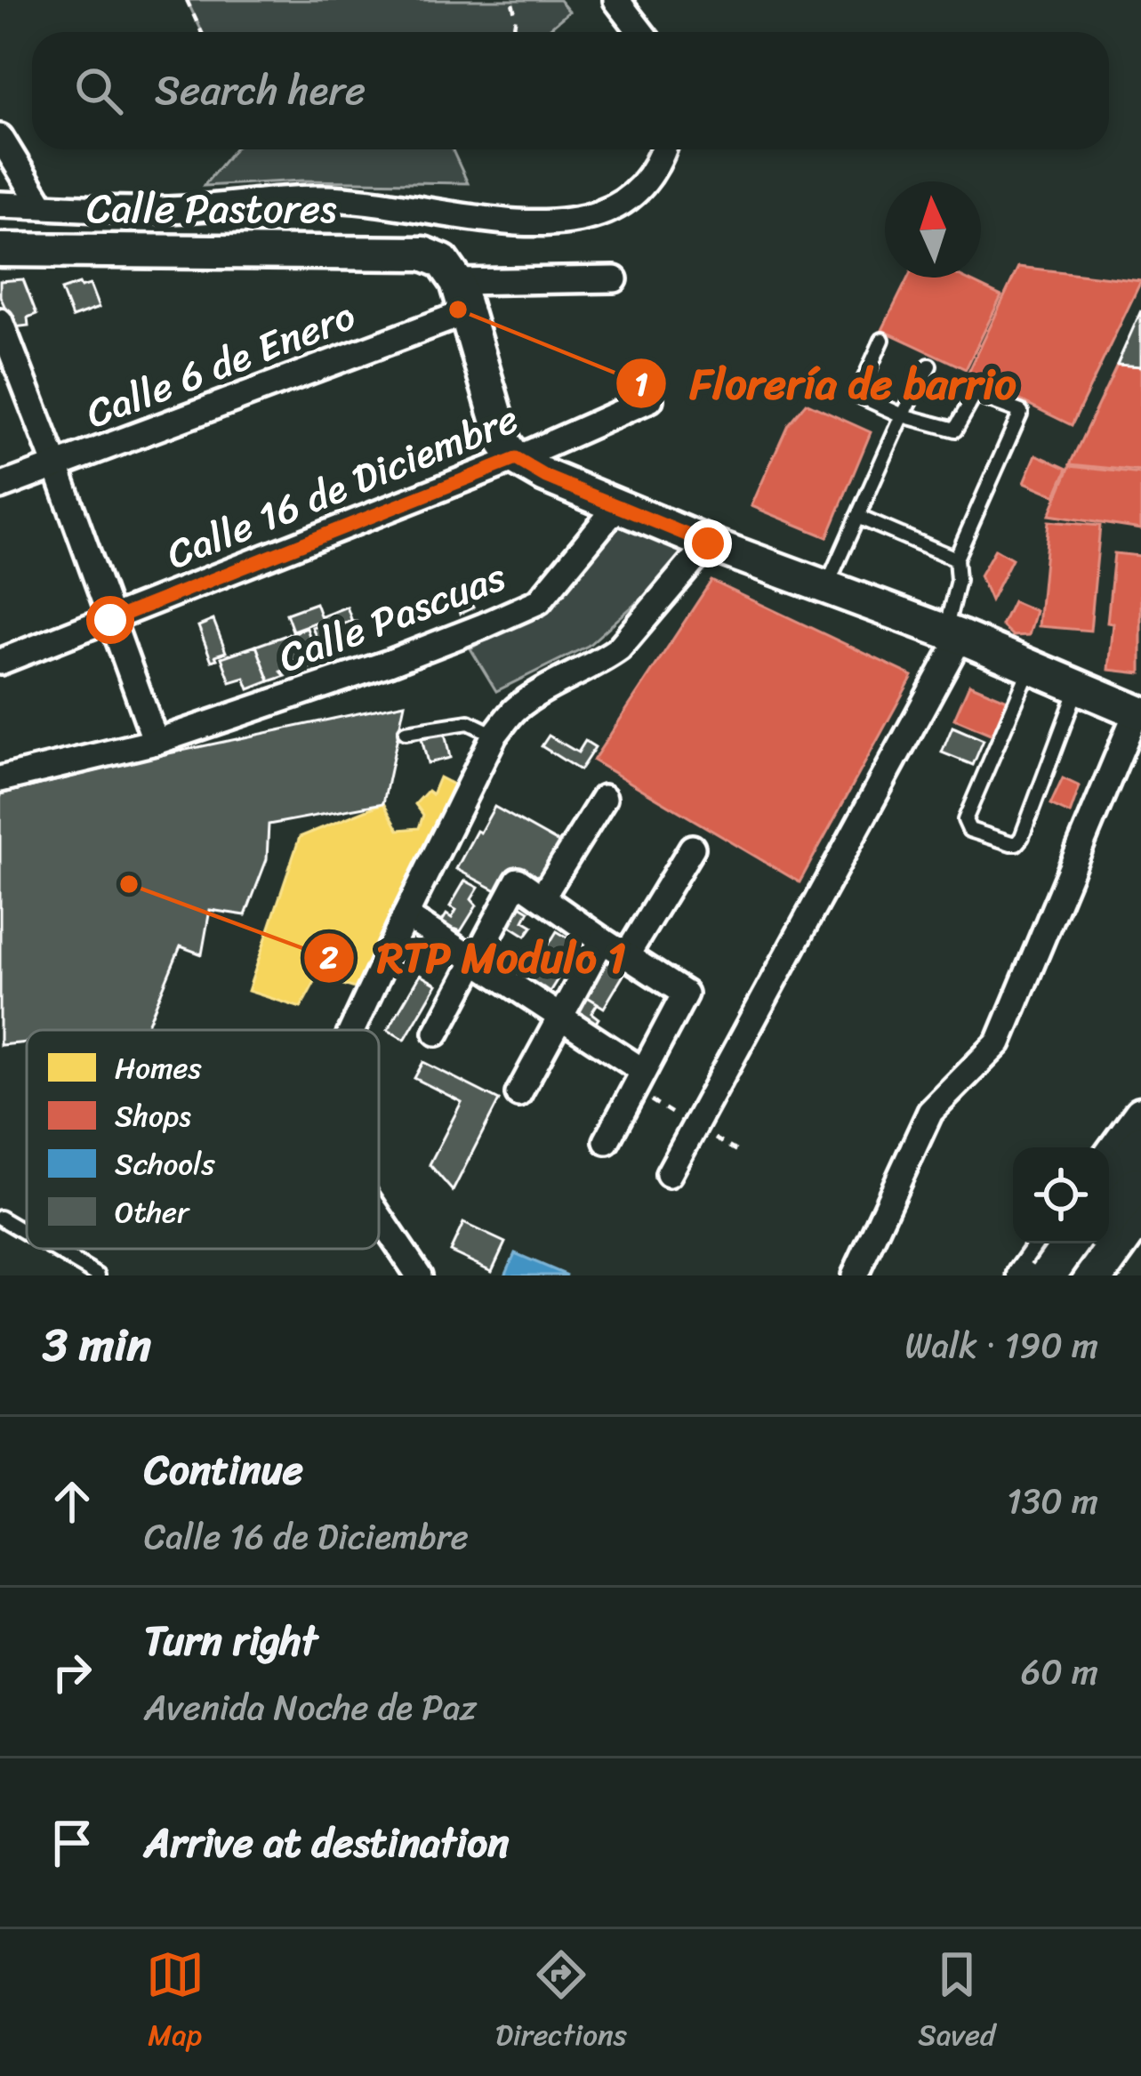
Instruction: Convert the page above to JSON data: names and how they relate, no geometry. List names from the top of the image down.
{
  "streets": {
    "street": [
      "Calle Pastores",
      "Calle 6 de Enero",
      "Calle 16 de Diciembre",
      "Calle Pascuas"
    ]
  },
  "crossings": [
    ["Calle Pastores", "Calle 6 de Enero"]
  ],
  "places": ["Florería de barrio", "RTP Modulo 1"],
  "legend": [
    "Homes",
    "Shops",
    "Schools",
    "Other"
  ],
  "north": "top",
  "page": {
    "search": "Search here",
    "heading": ["3 min", "Walk · 190 m"],
    "list": [
      ["Continue", "Calle 16 de Diciembre", "130 m"],
      ["Turn right", "Avenida Noche de Paz", "60 m"],
      "Arrive at destination"
    ],
    "nav": ["Map", "Directions", "Saved"]
  }
}
